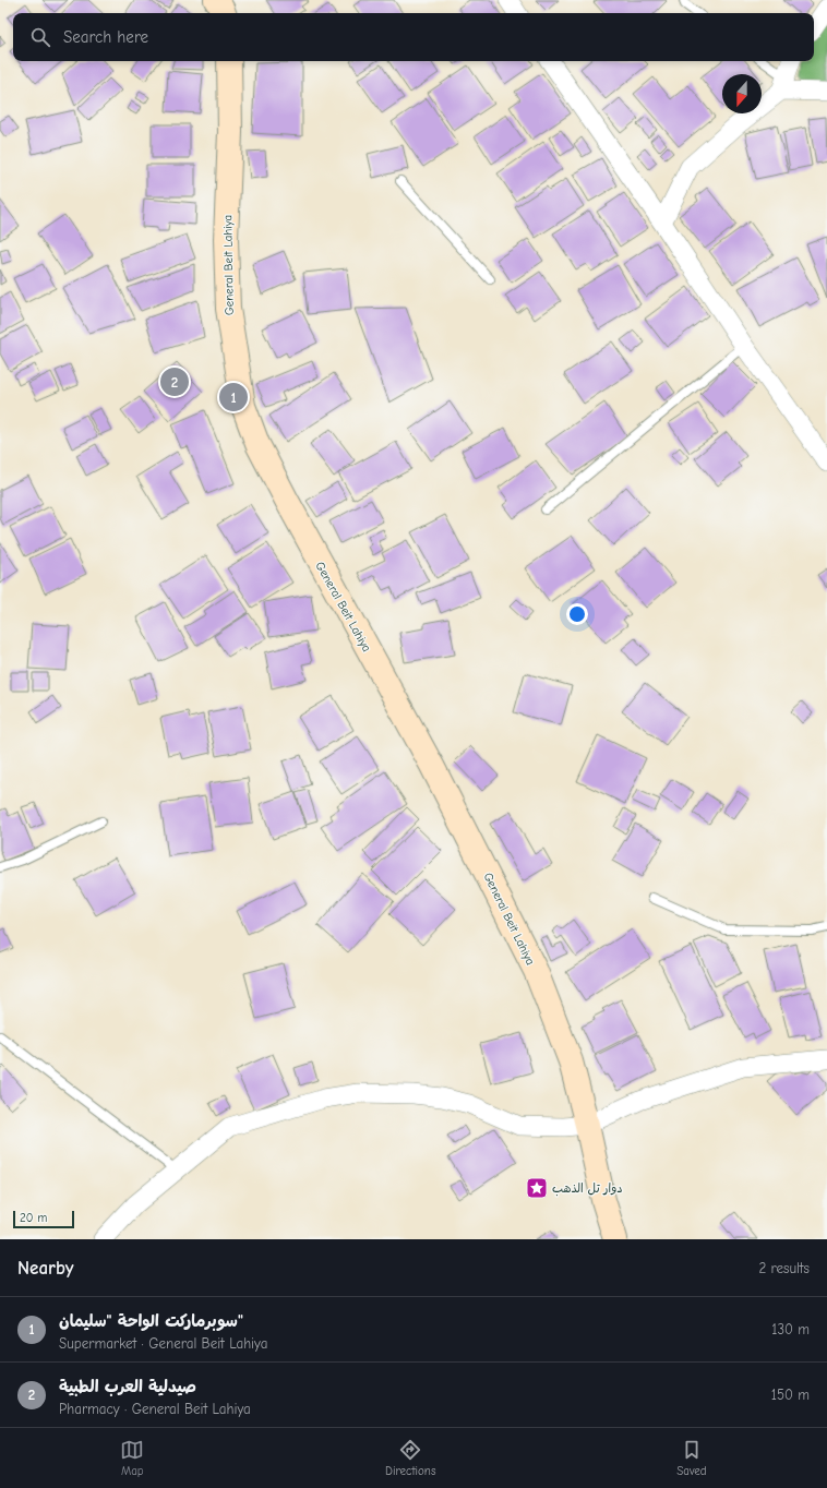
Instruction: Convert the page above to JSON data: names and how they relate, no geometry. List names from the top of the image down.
{
  "streets": {
    "main road": ["General Beit Lahiya"]
  },
  "places": {
    "place": ["دوار تل الذهب"]
  },
  "scale_bar": "20 m",
  "north": "bottom",
  "page": {
    "search": "Search here",
    "pins": ["2", "1"],
    "scale": "20 m",
    "heading": ["Nearby", "2 results"],
    "list": [
      {
        "mark": "1",
        "name": "سوبرماركت الواحة \"سليمان\"",
        "note": "Supermarket · General Beit Lahiya",
        "value": "130 m"
      },
      {
        "mark": "2",
        "name": "صيدلية العرب الطبية",
        "note": "Pharmacy · General Beit Lahiya",
        "value": "150 m"
      }
    ],
    "nav": ["Map", "Directions", "Saved"]
  }
}
